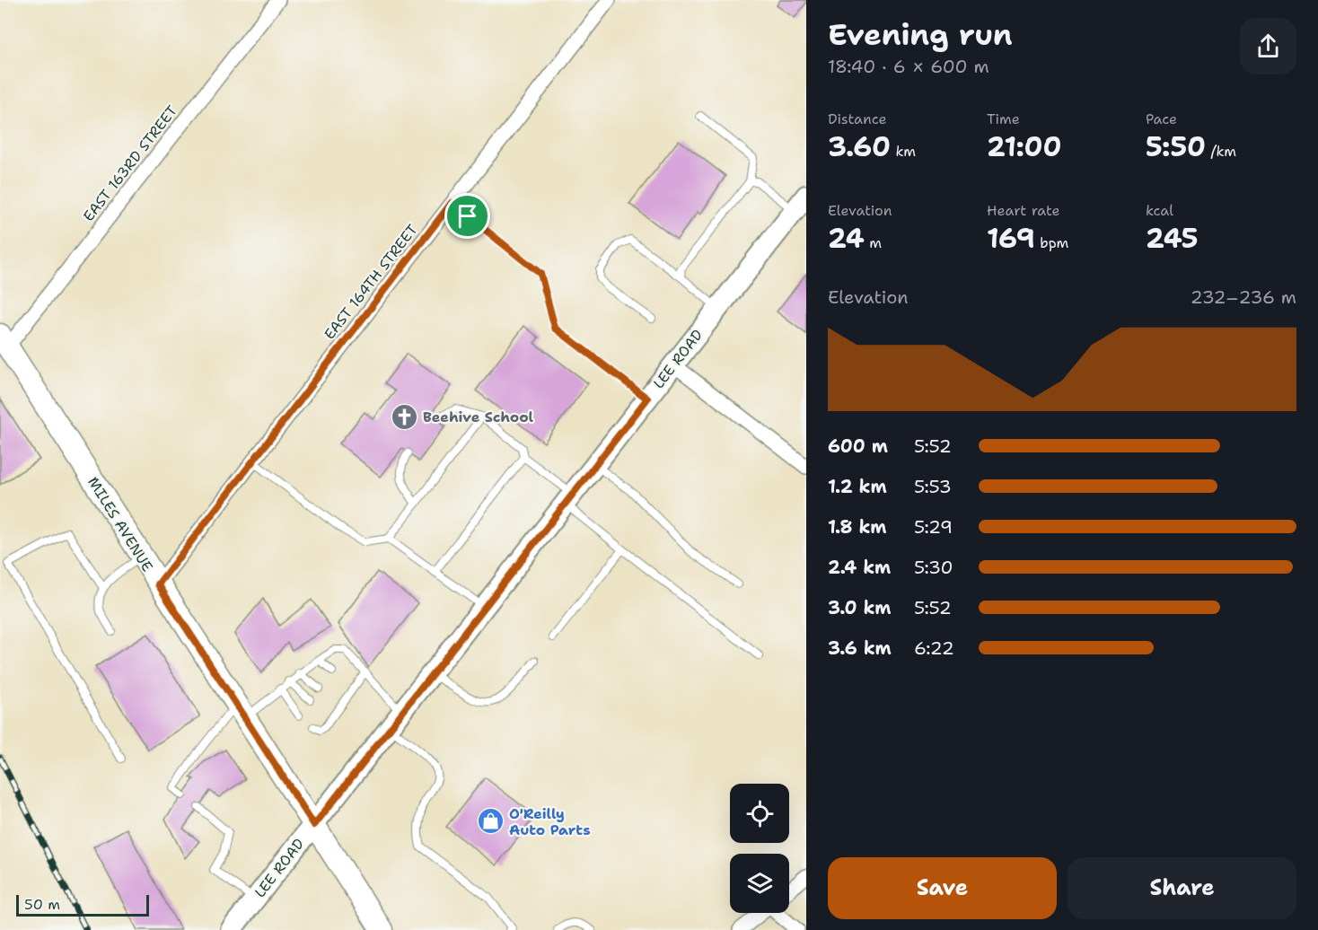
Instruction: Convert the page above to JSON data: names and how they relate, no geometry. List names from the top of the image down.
{
  "streets": {
    "main road": ["LEE ROAD", "MILES AVENUE"],
    "street": ["EAST 163RD STREET", "EAST 164TH STREET"]
  },
  "crossings": [
    ["EAST 163RD STREET", "MILES AVENUE"],
    ["EAST 164TH STREET", "MILES AVENUE"],
    ["LEE ROAD", "MILES AVENUE"]
  ],
  "places": {
    "church": ["Beehive School"],
    "shop": ["O'Reilly Auto Parts"]
  },
  "scale_bar": "50 m",
  "page": {
    "heading": ["Evening run", "18:40 · 6 × 600 m"],
    "stats": [
      ["Distance", "3.60 km"],
      ["Time", "21:00"],
      ["Pace", "5:50 /km"],
      ["Elevation", "24 m"],
      ["Heart rate", "169 bpm"],
      ["kcal", "245"]
    ],
    "chart": ["Elevation", "232–236 m"],
    "list": [
      {
        "name": "600 m",
        "note": "5:52"
      },
      {
        "name": "1.2 km",
        "note": "5:53"
      },
      {
        "name": "1.8 km",
        "note": "5:29"
      },
      {
        "name": "2.4 km",
        "note": "5:30"
      },
      {
        "name": "3.0 km",
        "note": "5:52"
      },
      {
        "name": "3.6 km",
        "note": "6:22"
      }
    ],
    "buttons": ["Save", "Share"],
    "scale": "50 m"
  }
}
